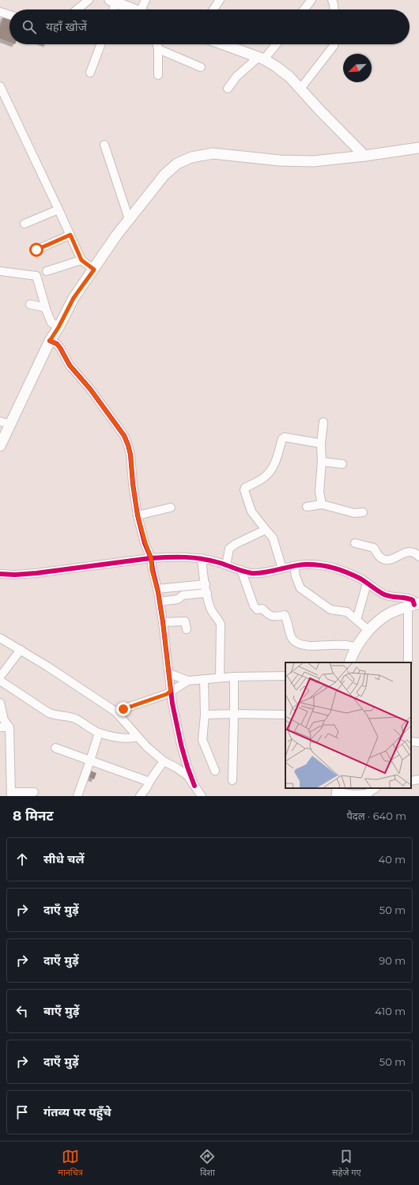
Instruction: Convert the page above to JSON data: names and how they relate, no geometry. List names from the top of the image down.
{
  "north": "bottom left",
  "page": {
    "search": "यहाँ खोजें",
    "heading": ["8 मिनट", "पैदल · 640 m"],
    "list": [
      ["सीधे चलें", "40 m"],
      ["दाएँ मुड़ें", "50 m"],
      ["दाएँ मुड़ें", "90 m"],
      ["बाएँ मुड़ें", "410 m"],
      ["दाएँ मुड़ें", "50 m"],
      "गंतव्य पर पहुँचे"
    ],
    "nav": ["मानचित्र", "दिशा", "सहेजे गए"]
  }
}
